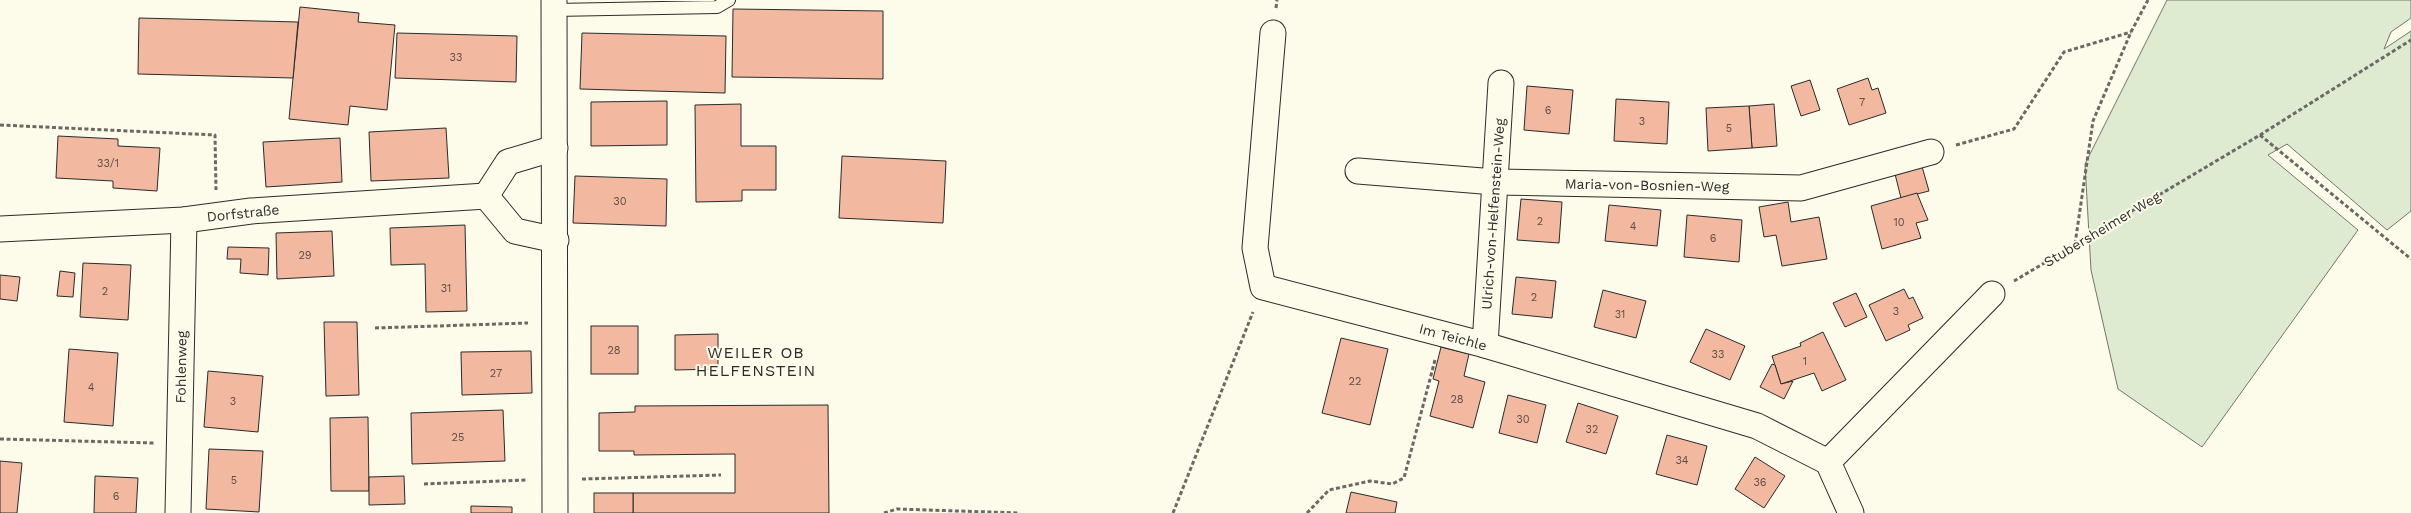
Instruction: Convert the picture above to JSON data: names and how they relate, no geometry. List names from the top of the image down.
{
  "streets": {
    "street": [
      "Maria-von-Bosnien-Weg",
      "Dorfstraße",
      "Ulrich-von-Helfenstein-Weg",
      "Im Teichle",
      "Fohlenweg"
    ],
    "path": ["Stubersheimer Weg"]
  },
  "crossings": [
    ["Maria-von-Bosnien-Weg", "Ulrich-von-Helfenstein-Weg"],
    ["Dorfstraße", "Fohlenweg"],
    ["Ulrich-von-Helfenstein-Weg", "Im Teichle"]
  ],
  "districts": ["WEILER OB HELFENSTEIN"],
  "house_numbers": [
    "33",
    "7",
    "6",
    "3",
    "5",
    "33/1",
    "30",
    "2",
    "10",
    "4",
    "6",
    "29",
    "31",
    "2",
    "2",
    "3",
    "31",
    "28",
    "33",
    "1",
    "27",
    "22",
    "4",
    "28",
    "3",
    "30",
    "32",
    "25",
    "34",
    "5",
    "36",
    "6"
  ]
}
